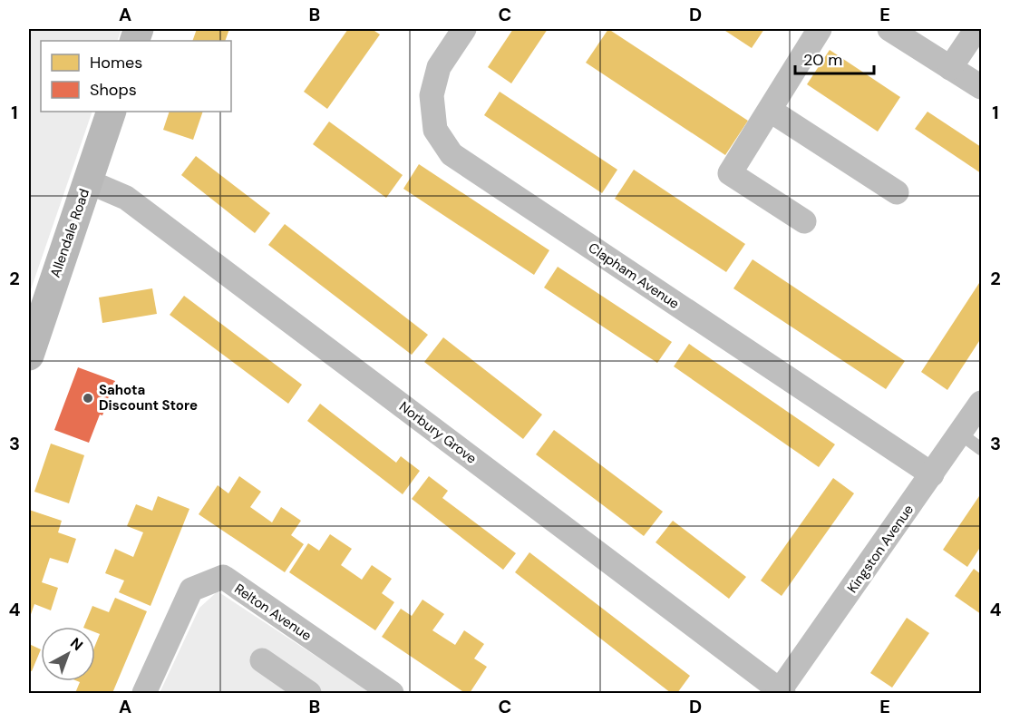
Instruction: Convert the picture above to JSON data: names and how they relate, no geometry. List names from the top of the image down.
{
  "streets": {
    "main road": ["Allendale Road"],
    "street": [
      "Clapham Avenue",
      "Norbury Grove",
      "Kingston Avenue",
      "Relton Avenue"
    ]
  },
  "crossings": [
    ["Allendale Road", "Norbury Grove"],
    ["Clapham Avenue", "Kingston Avenue"],
    ["Norbury Grove", "Kingston Avenue"]
  ],
  "places": ["Sahota Discount Store"],
  "legend": ["Homes", "Shops"],
  "scale_bar": "20 m",
  "north": "top right",
  "grid": {
    "columns": [
      "A",
      "B",
      "C",
      "D",
      "E"
    ],
    "rows": [
      "1",
      "2",
      "3",
      "4"
    ]
  }
}
